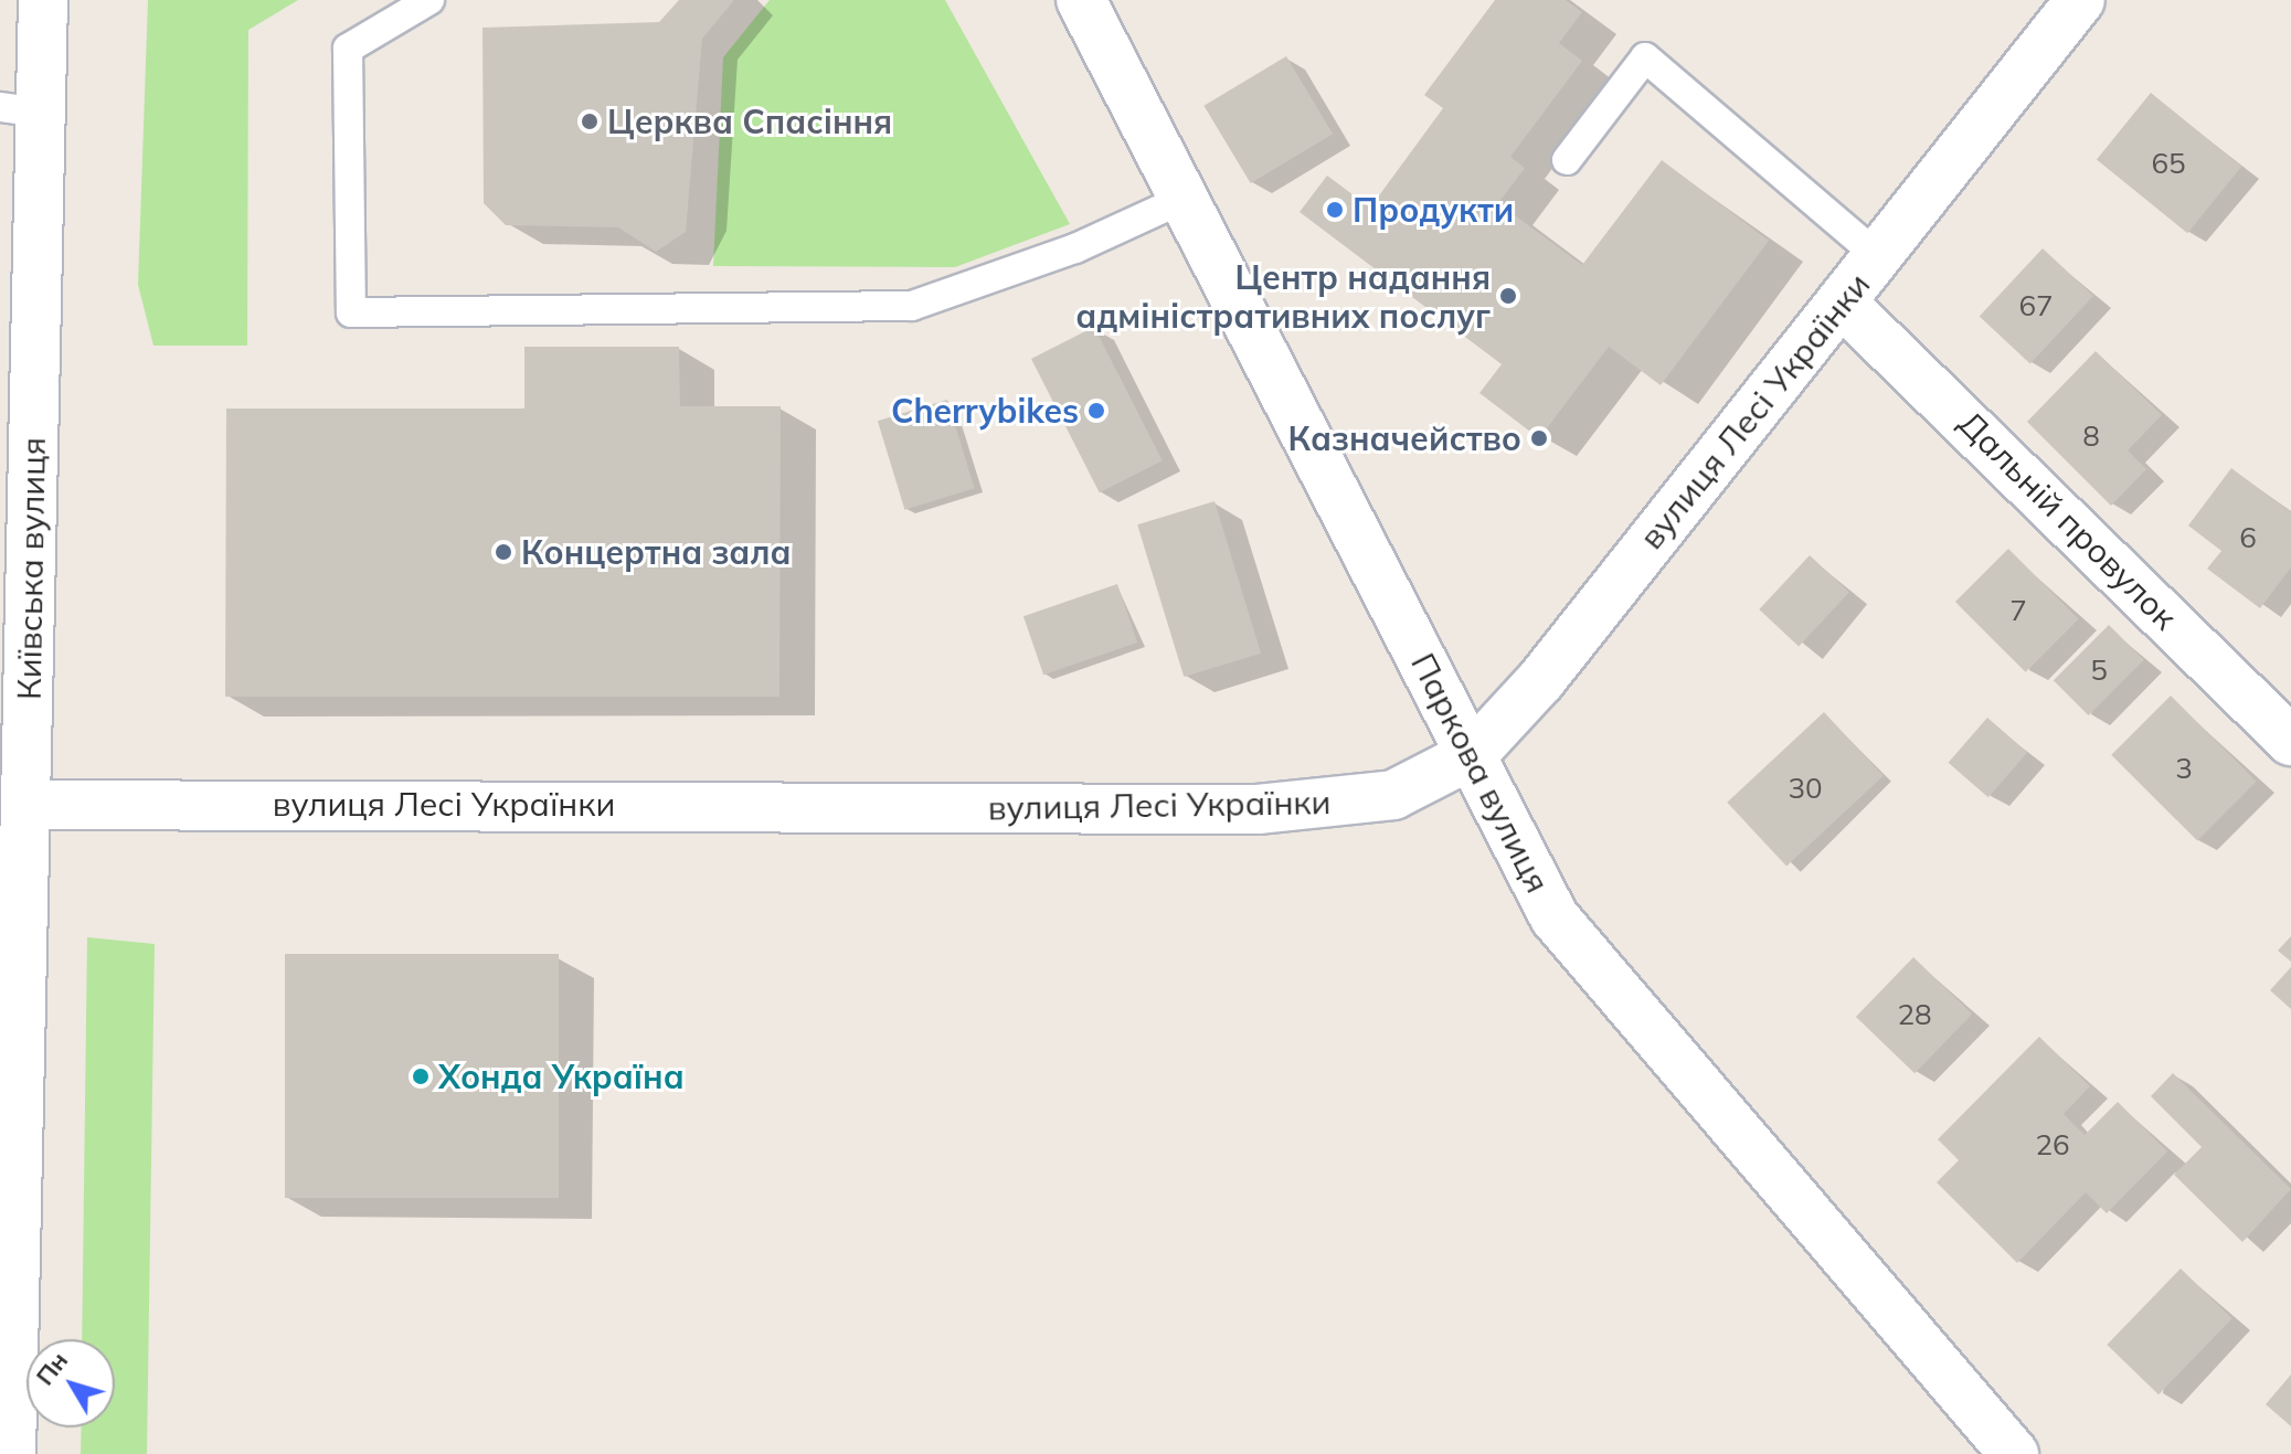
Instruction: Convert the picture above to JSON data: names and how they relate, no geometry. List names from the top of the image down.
{
  "streets": {
    "street": [
      "вулиця Лесі Українки",
      "Дальній провулок",
      "Київська вулиця",
      "Паркова вулиця"
    ]
  },
  "crossings": [
    ["вулиця Лесі Українки", "Дальній провулок"],
    ["вулиця Лесі Українки", "Київська вулиця"],
    ["вулиця Лесі Українки", "Паркова вулиця"]
  ],
  "places": [
    "Церква Спасіння",
    "Продукти",
    "Центр надання адміністративних послуг",
    "Сherrybikes",
    "Казначейство",
    "Концертна зала",
    "Хонда Україна"
  ],
  "house_numbers": [
    "65",
    "67",
    "8",
    "6",
    "7",
    "5",
    "3",
    "30",
    "28",
    "26"
  ],
  "north": "top left"
}
